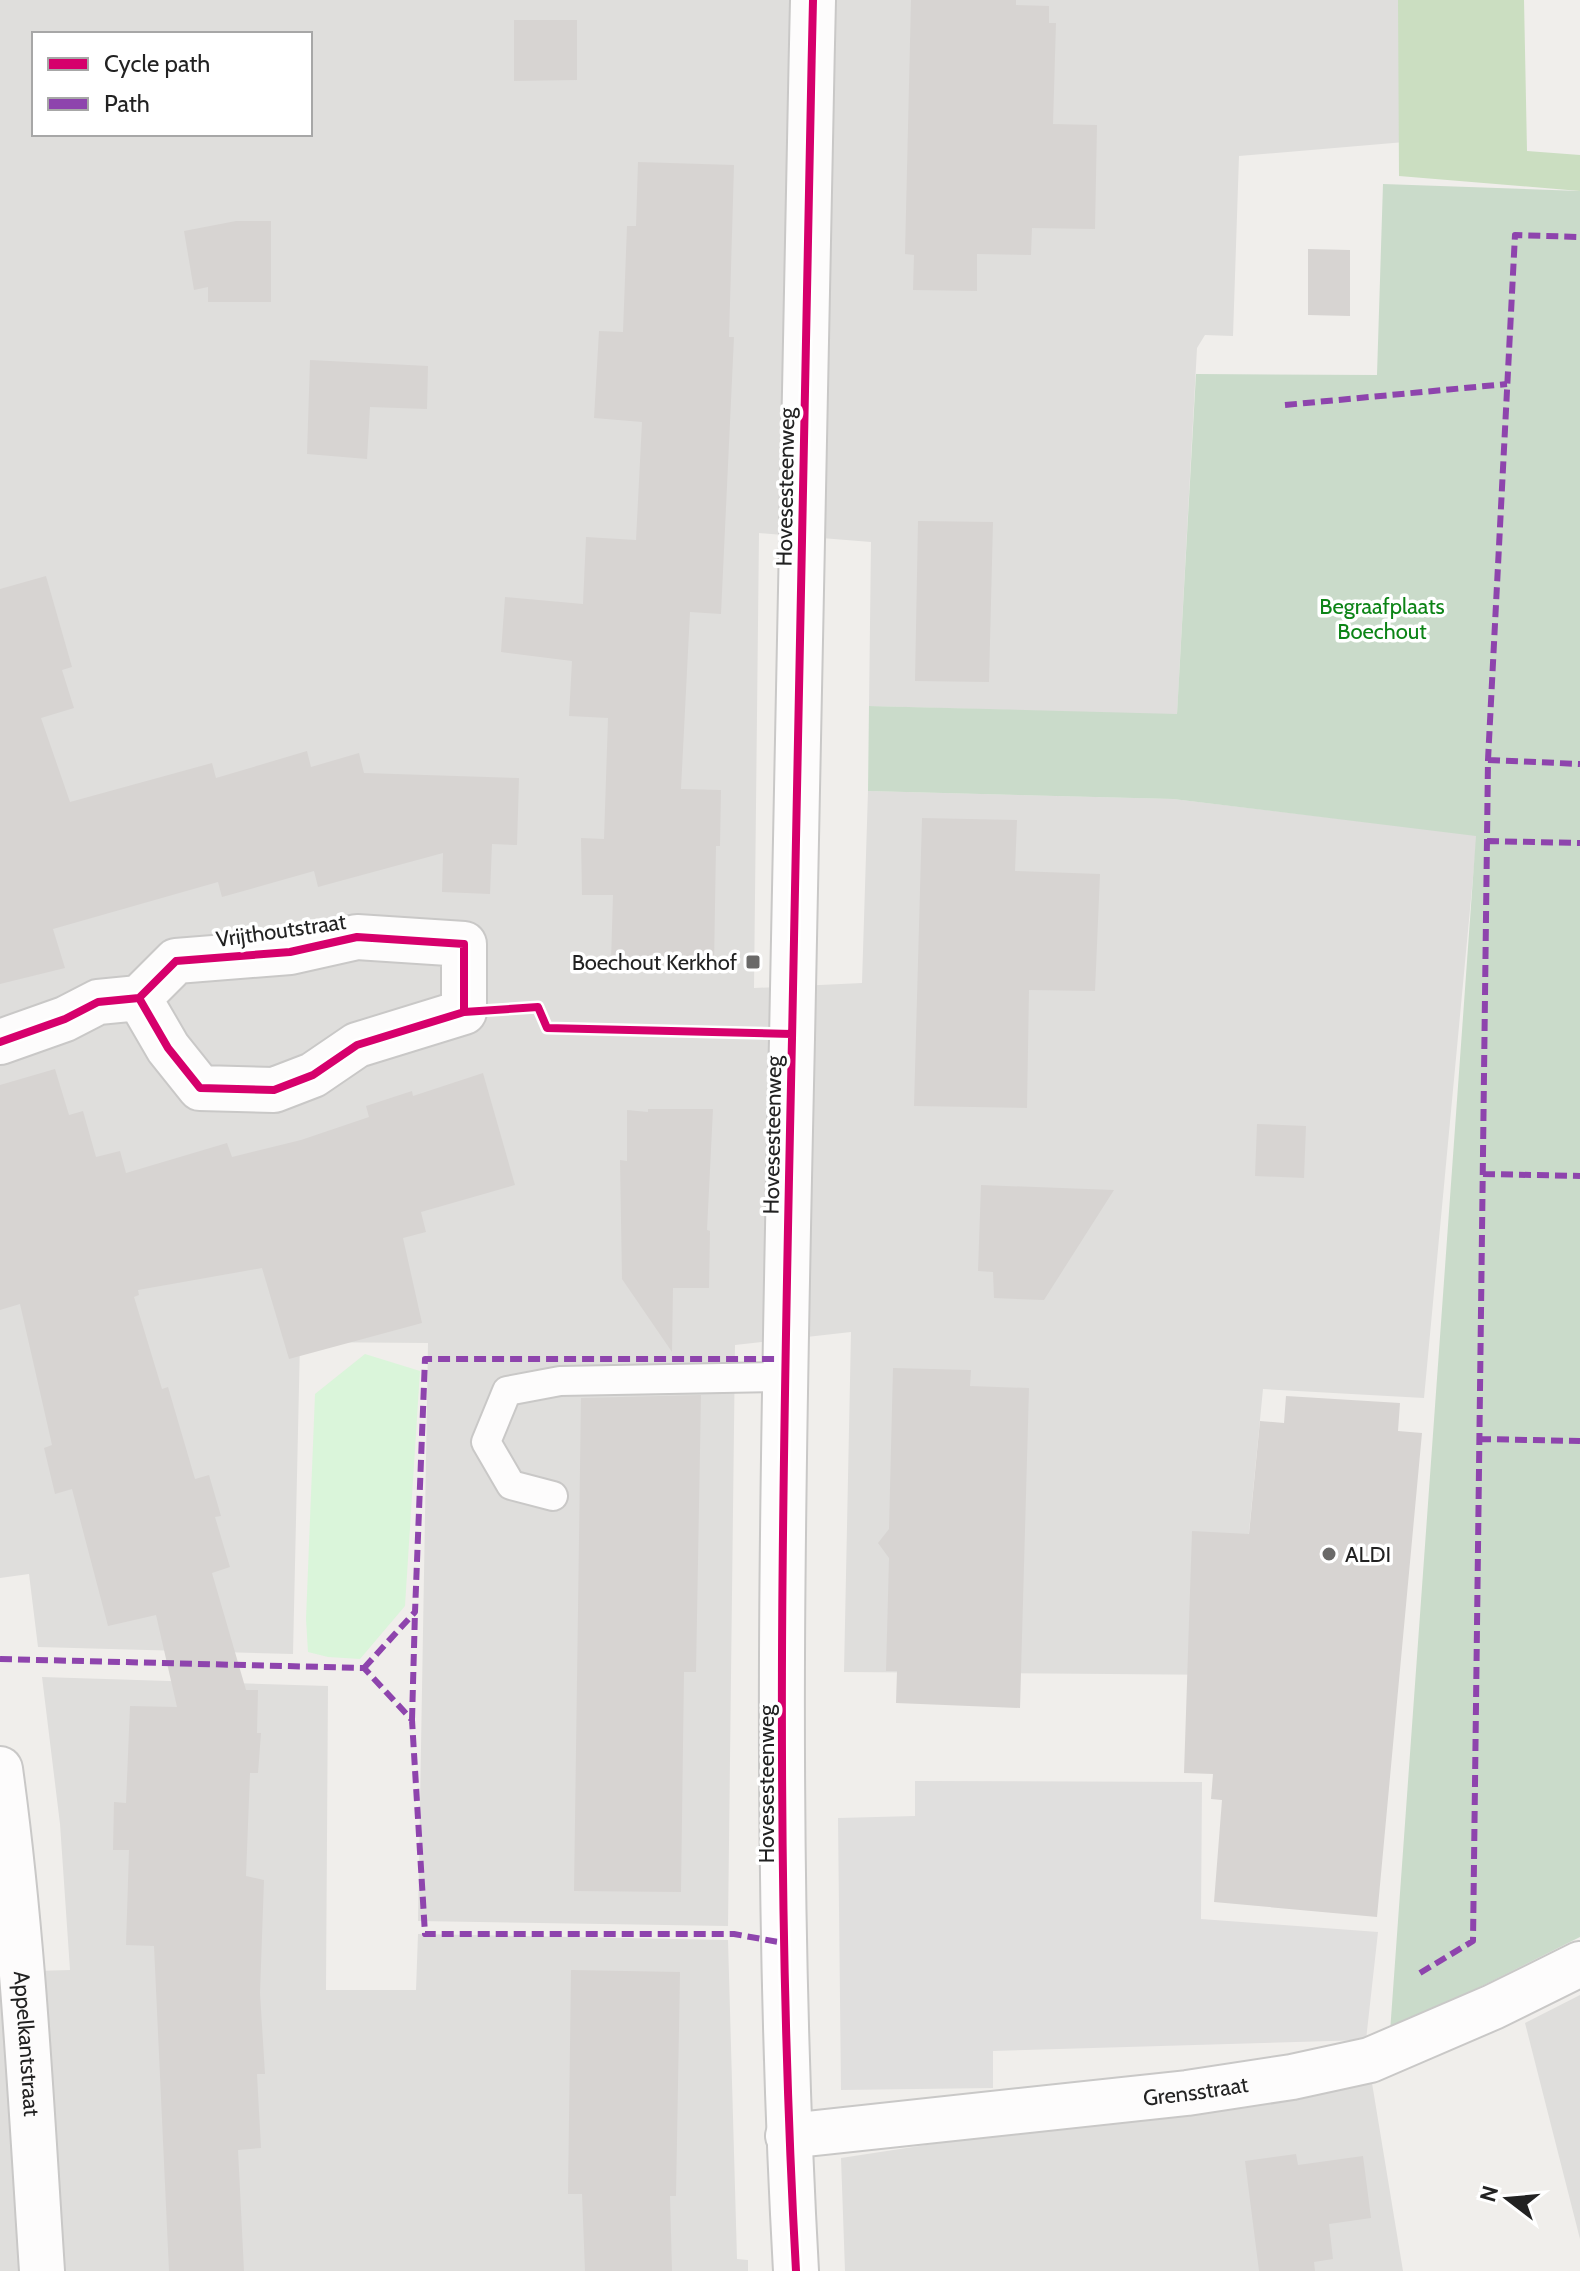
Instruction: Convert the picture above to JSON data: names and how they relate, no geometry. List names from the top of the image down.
{
  "streets": {
    "street": [
      "Hovesesteenweg",
      "Vrijthoutstraat",
      "Appelkantstraat",
      "Grensstraat"
    ]
  },
  "crossings": [
    ["Hovesesteenweg", "Grensstraat"]
  ],
  "parks": ["Begraafplaats Boechout"],
  "places": {
    "transit": ["Boechout Kerkhof"],
    "other": ["ALDI"]
  },
  "legend": ["Cycle path", "Path"],
  "north": "left"
}
